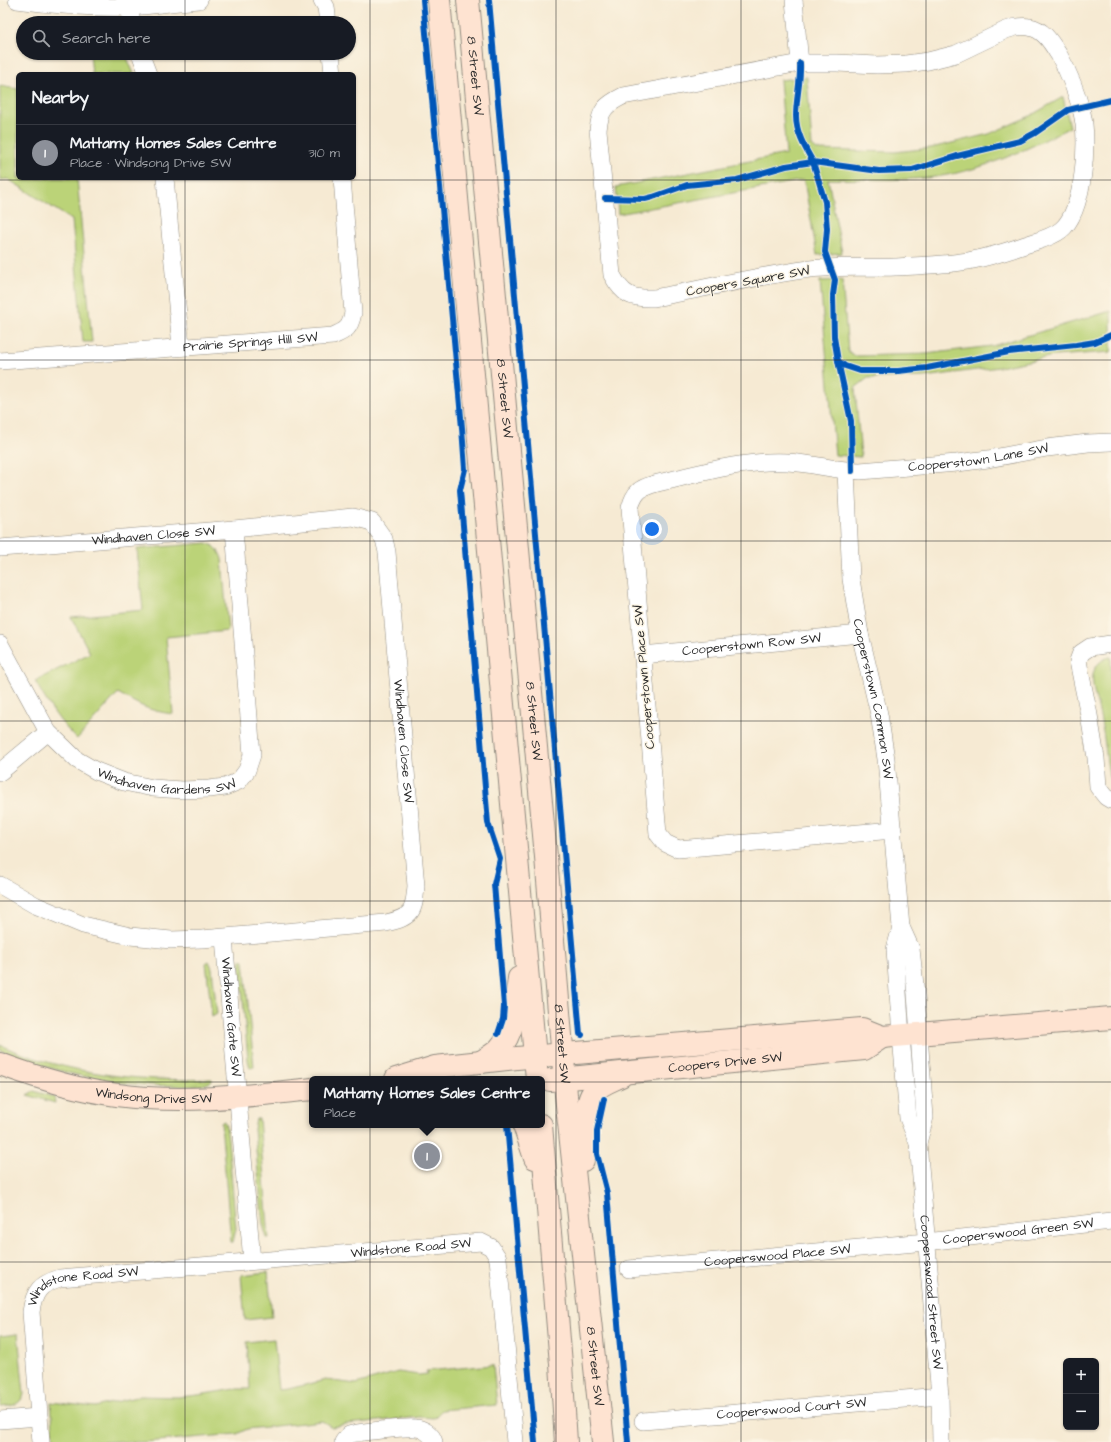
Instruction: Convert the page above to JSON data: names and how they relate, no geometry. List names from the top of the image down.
{
  "streets": {
    "main road": ["8 Street SW", "Coopers Drive SW", "Windsong Drive SW"],
    "street": [
      "Coopers Square SW",
      "Prairie Springs Hill SW",
      "Cooperstown Lane SW",
      "Windhaven Close SW",
      "Cooperstown Row SW",
      "Cooperstown Place SW",
      "Cooperstown Common SW",
      "Windhaven Gardens SW",
      "Windhaven Gate SW",
      "Cooperswood Green SW",
      "Windstone Road SW",
      "Cooperswood Place SW",
      "Cooperswood Street SW",
      "Cooperswood Court SW"
    ]
  },
  "crossings": [
    ["8 Street SW", "Coopers Drive SW"],
    ["Cooperstown Lane SW", "Cooperstown Place SW"],
    ["Cooperstown Lane SW", "Cooperstown Common SW"],
    ["Windhaven Close SW", "Windhaven Gardens SW"],
    ["Windhaven Close SW", "Windhaven Gate SW"],
    ["Cooperstown Row SW", "Cooperstown Place SW"],
    ["Cooperstown Row SW", "Cooperstown Common SW"],
    ["Cooperstown Place SW", "Cooperstown Common SW"],
    ["Cooperstown Common SW", "Coopers Drive SW"],
    ["Cooperstown Common SW", "Cooperswood Street SW"],
    ["Windhaven Gate SW", "Windsong Drive SW"],
    ["Coopers Drive SW", "Cooperswood Street SW"],
    ["Cooperswood Green SW", "Cooperswood Place SW"],
    ["Cooperswood Green SW", "Cooperswood Street SW"],
    ["Cooperswood Place SW", "Cooperswood Street SW"],
    ["Cooperswood Street SW", "Cooperswood Court SW"]
  ],
  "page": {
    "search": "Search here",
    "heading": "Nearby",
    "list": [
      {
        "mark": "1",
        "name": "Mattamy Homes Sales Centre",
        "note": "Place · Windsong Drive SW",
        "value": "310 m"
      }
    ],
    "popup": ["Mattamy Homes Sales Centre", "Place"],
    "pins": "1",
    "map_buttons": ["+", "−"]
  }
}
